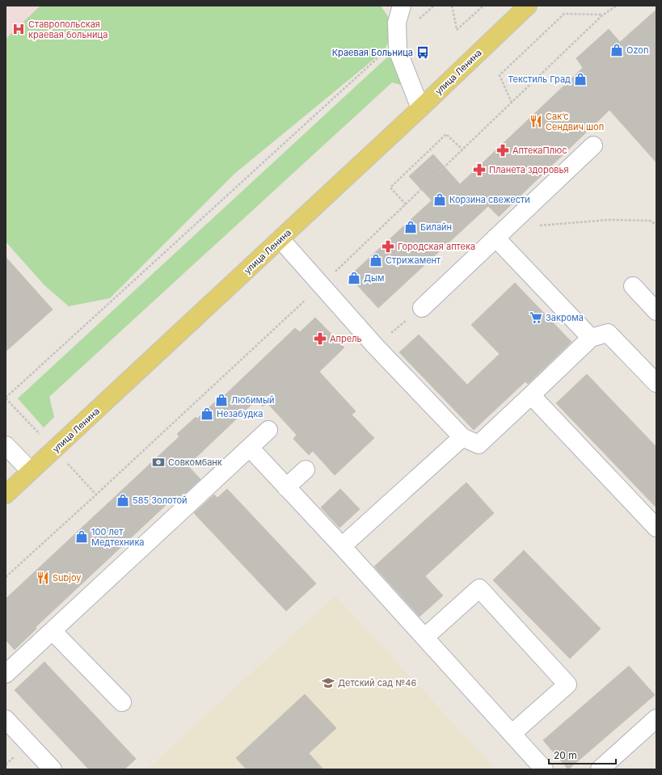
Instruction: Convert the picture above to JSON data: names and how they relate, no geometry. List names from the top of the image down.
{
  "streets": {
    "main road": ["улица Ленина"]
  },
  "places": {
    "hospital": ["Ставропольская краевая больница"],
    "shop": [
      "Ozon",
      "Текстиль Град",
      "Корзина свежести",
      "Билайн",
      "Стрижамент",
      "Дым",
      "Любимый",
      "Незабудка",
      "585 Золотой",
      "100 лет Медтехника"
    ],
    "bus stop": ["Краевая Больница"],
    "restaurant": ["Сак’с Сендвич шоп", "Subjoy"],
    "pharmacy": [
      "АптекаПлюс",
      "Планета здоровья",
      "Городская аптека",
      "Апрель"
    ],
    "supermarket": ["Закрома"],
    "bank": ["Совкомбанк"],
    "school or university": ["Детский сад №46"]
  },
  "scale_bar": "20 m"
}
